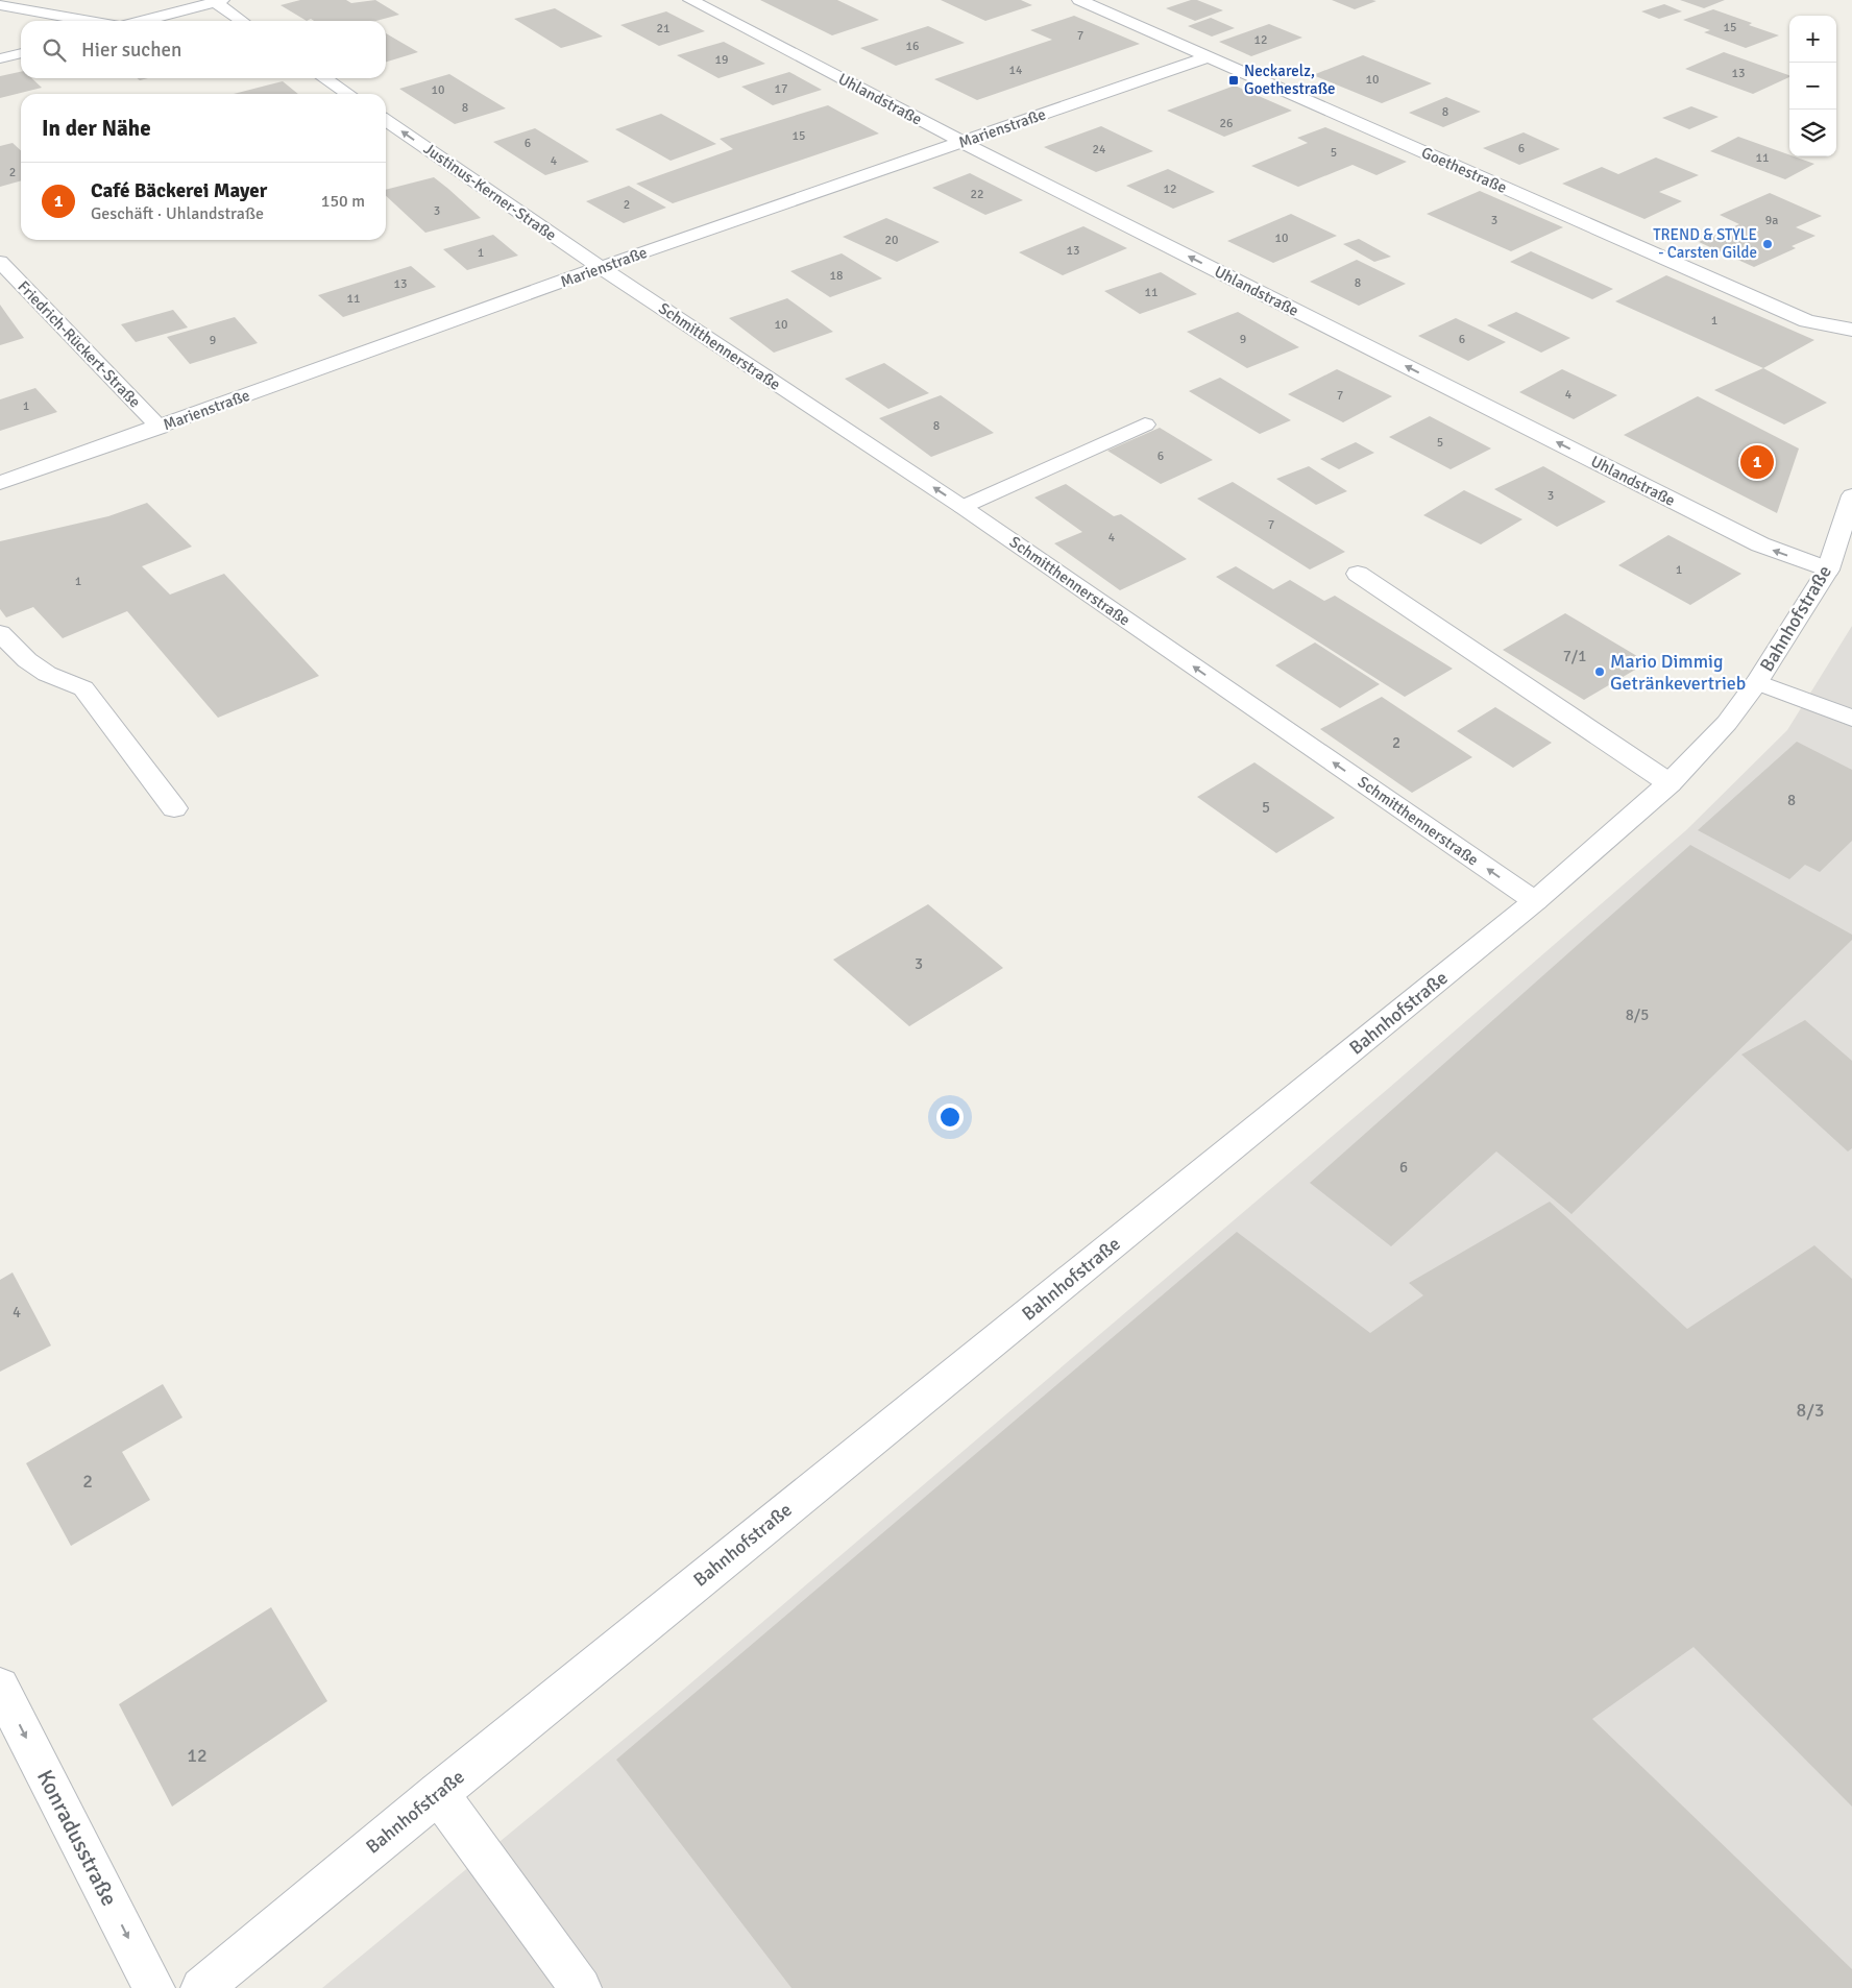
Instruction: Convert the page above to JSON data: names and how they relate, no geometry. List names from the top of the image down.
{
  "streets": {
    "street": [
      "Uhlandstraße",
      "Marienstraße",
      "Goethestraße",
      "Justinus-Kerner-Straße",
      "Friedrich-Rückert-Straße",
      "Schmitthennerstraße",
      "Bahnhofstraße",
      "Konradusstraße"
    ]
  },
  "crossings": [
    ["Uhlandstraße", "Marienstraße"],
    ["Uhlandstraße", "Bahnhofstraße"],
    ["Marienstraße", "Goethestraße"],
    ["Marienstraße", "Justinus-Kerner-Straße"],
    ["Marienstraße", "Friedrich-Rückert-Straße"],
    ["Marienstraße", "Schmitthennerstraße"],
    ["Justinus-Kerner-Straße", "Schmitthennerstraße"],
    ["Schmitthennerstraße", "Bahnhofstraße"]
  ],
  "one_way": ["Justinus-Kerner-Straße", "Schmitthennerstraße", "Konradusstraße"],
  "places": {
    "transit": ["Neckarelz, Goethestraße"],
    "other": ["TREND & STYLE - Carsten Gilde", "Mario Dimmig Getränkevertrieb"]
  },
  "house_numbers": [
    "15",
    "21",
    "7",
    "12",
    "16",
    "19",
    "14",
    "13",
    "10",
    "17",
    "10",
    "8",
    "8",
    "26",
    "15",
    "6",
    "6",
    "24",
    "5",
    "11",
    "4",
    "2",
    "12",
    "22",
    "2",
    "3",
    "3",
    "9a",
    "10",
    "20",
    "13",
    "1",
    "18",
    "8",
    "13",
    "11",
    "11",
    "1",
    "10",
    "9",
    "6",
    "9",
    "4",
    "7",
    "1",
    "8",
    "5",
    "6",
    "3",
    "7",
    "4",
    "1",
    "1",
    "7/1",
    "2",
    "8",
    "5",
    "3",
    "8/5",
    "6",
    "4",
    "8/3",
    "2",
    "12"
  ],
  "page": {
    "map_buttons": ["+", "−"],
    "search": "Hier suchen",
    "heading": "In der Nähe",
    "list": [
      {
        "mark": "1",
        "name": "Café Bäckerei Mayer",
        "note": "Geschäft · Uhlandstraße",
        "value": "150 m"
      }
    ],
    "pins": "1"
  }
}
